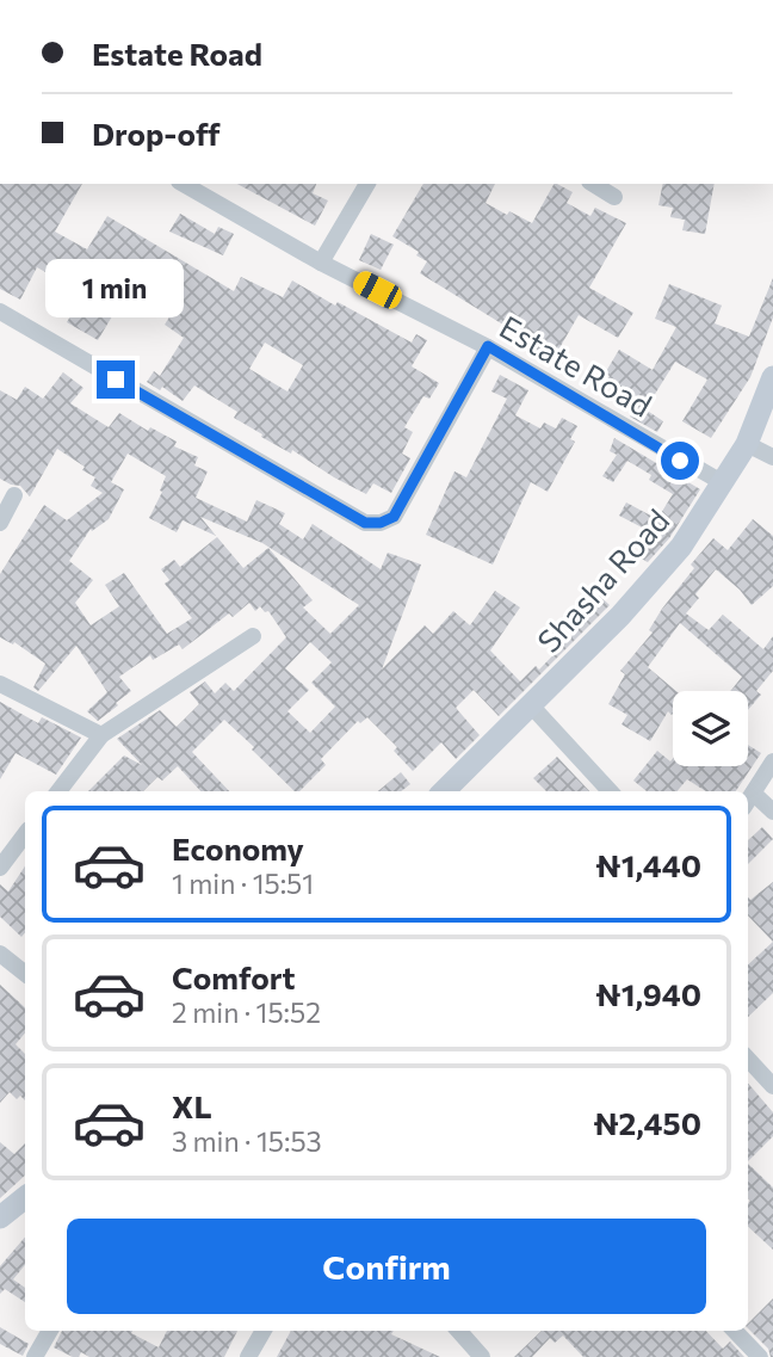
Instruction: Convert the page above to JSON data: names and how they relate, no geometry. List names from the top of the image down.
{
  "streets": {
    "street": ["Estate Road", "Shasha Road"]
  },
  "crossings": [
    ["Estate Road", "Shasha Road"]
  ],
  "page": {
    "banner": ["Estate Road", "Drop-off"],
    "bubble": "1 min",
    "list": [
      {
        "name": "Economy",
        "note": "1 min · 15:51",
        "value": "₦1,440"
      },
      {
        "name": "Comfort",
        "note": "2 min · 15:52",
        "value": "₦1,940"
      },
      {
        "name": "XL",
        "note": "3 min · 15:53",
        "value": "₦2,450"
      }
    ],
    "buttons": "Confirm"
  }
}
